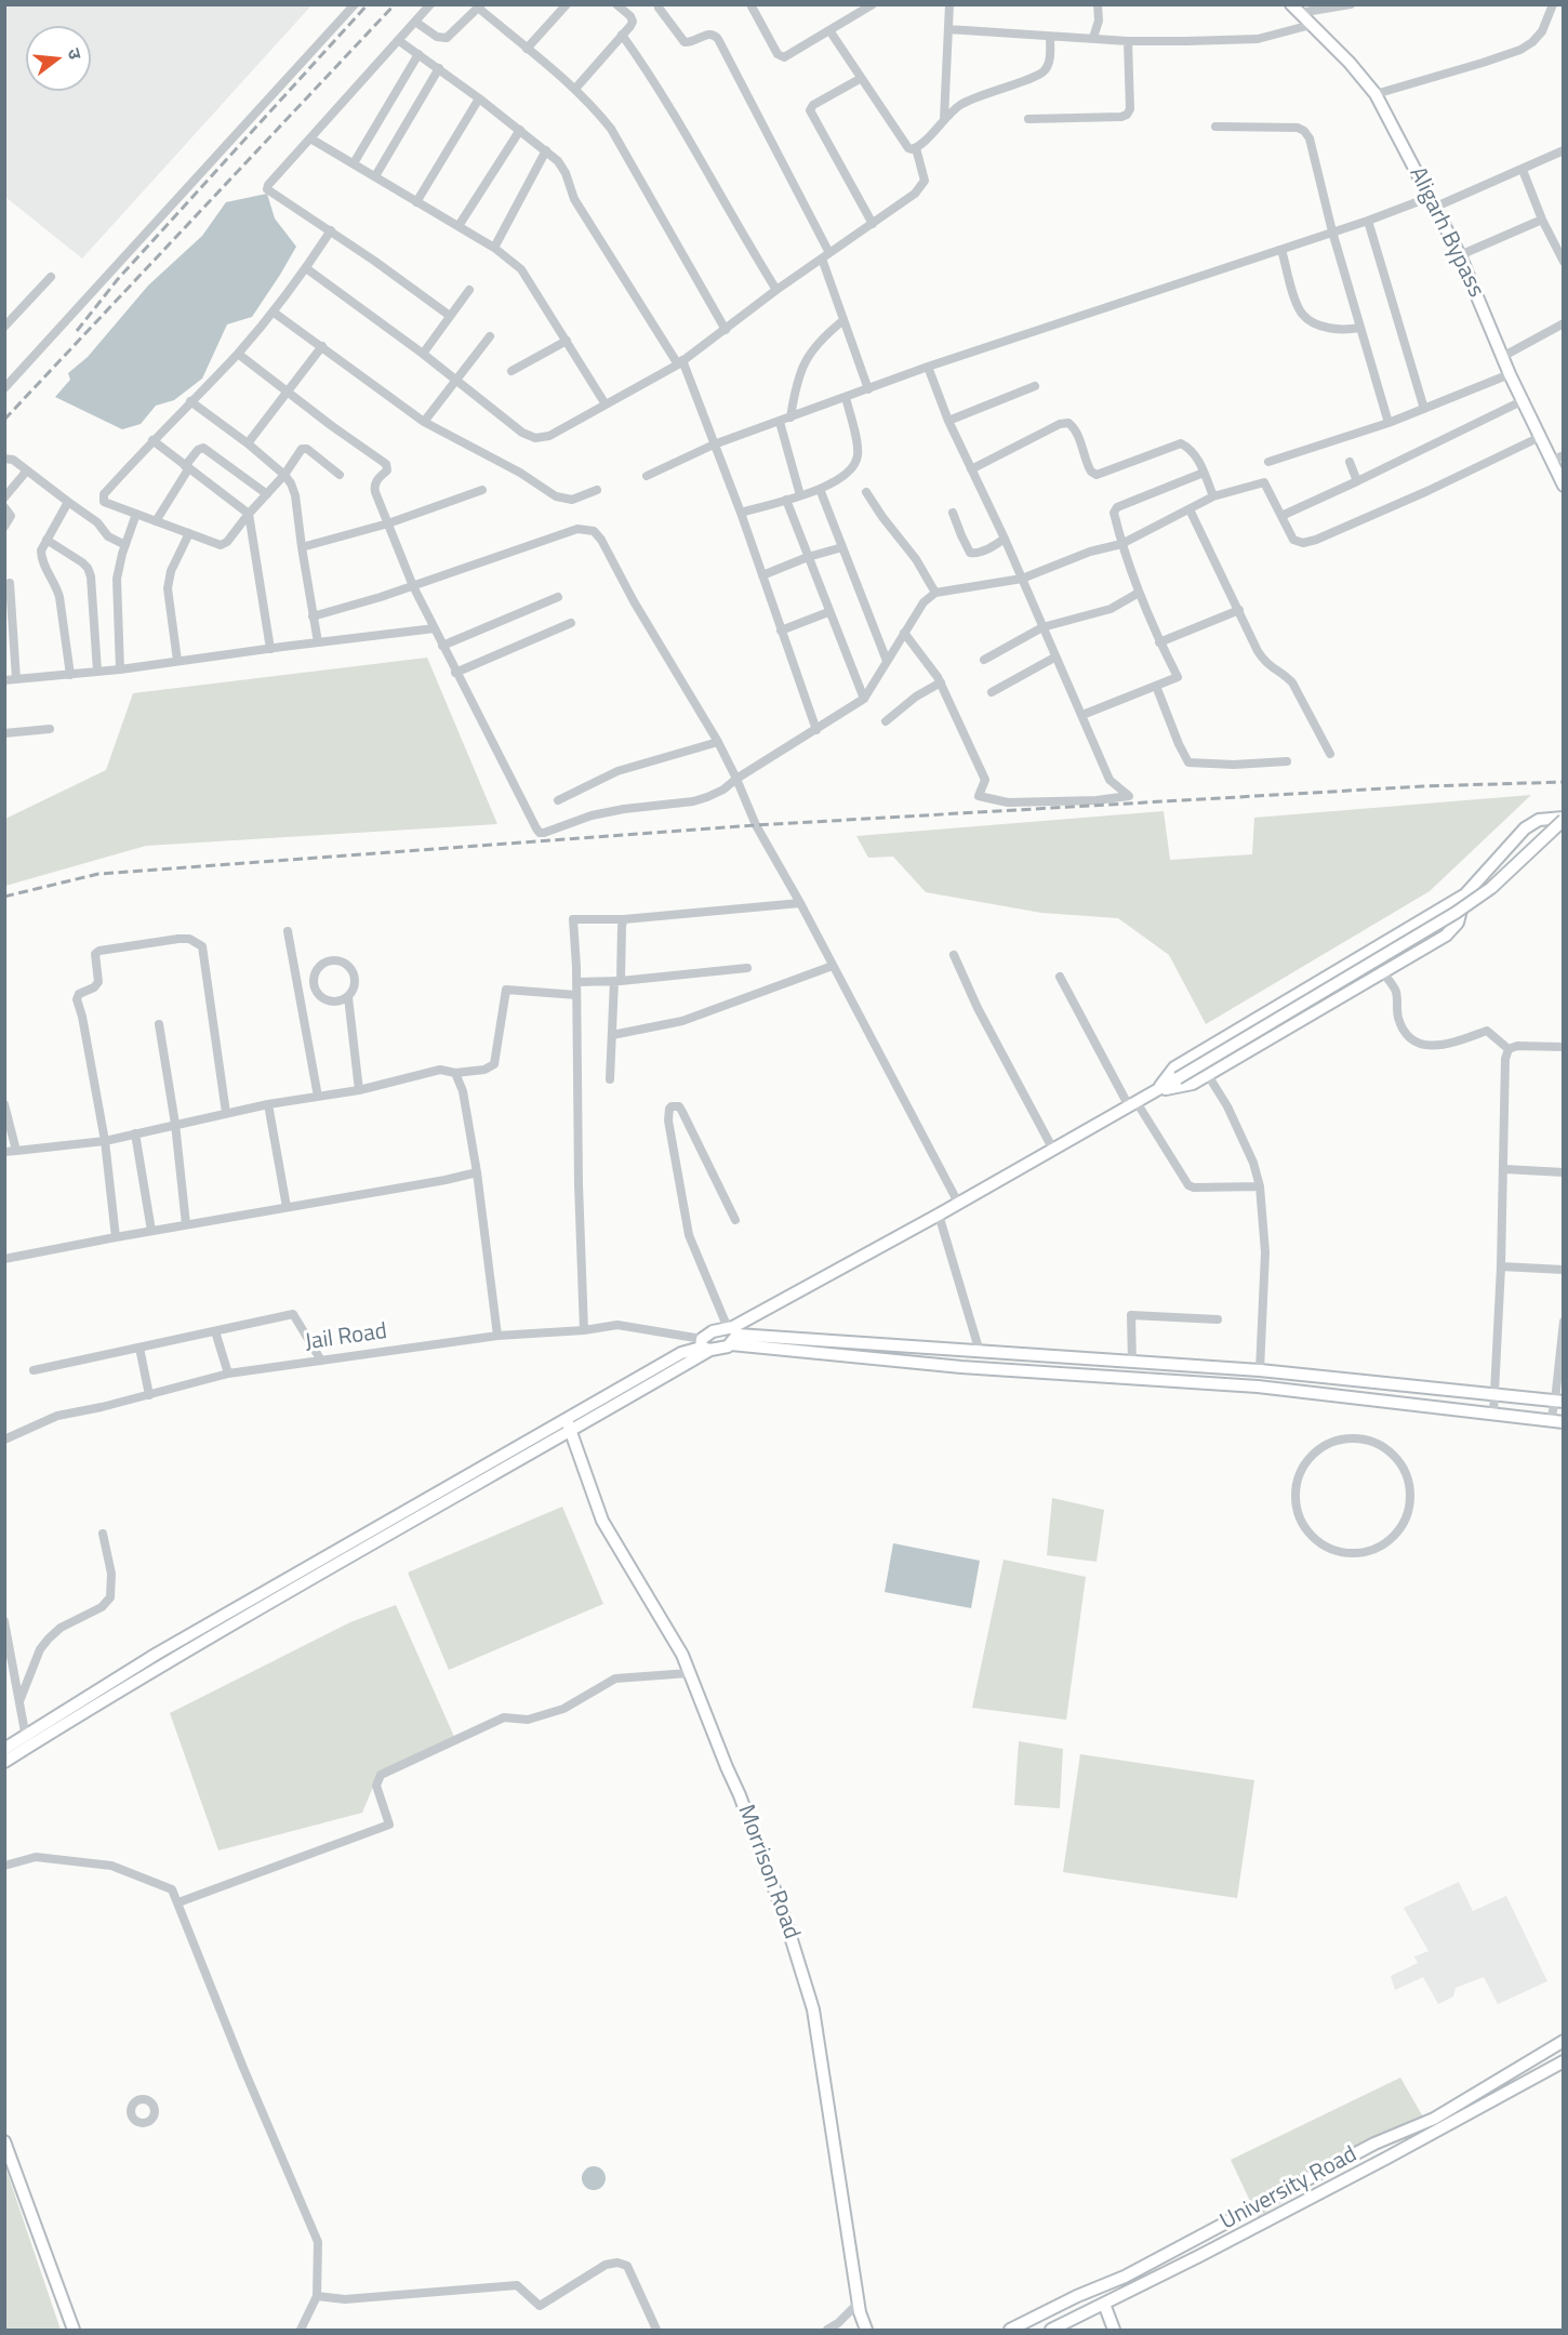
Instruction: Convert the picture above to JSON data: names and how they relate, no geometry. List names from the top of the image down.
{
  "streets": {
    "main road": ["Aligarh Bypass", "Morrison Road", "University Road"],
    "street": ["Jail Road"]
  },
  "north": "right"
}
